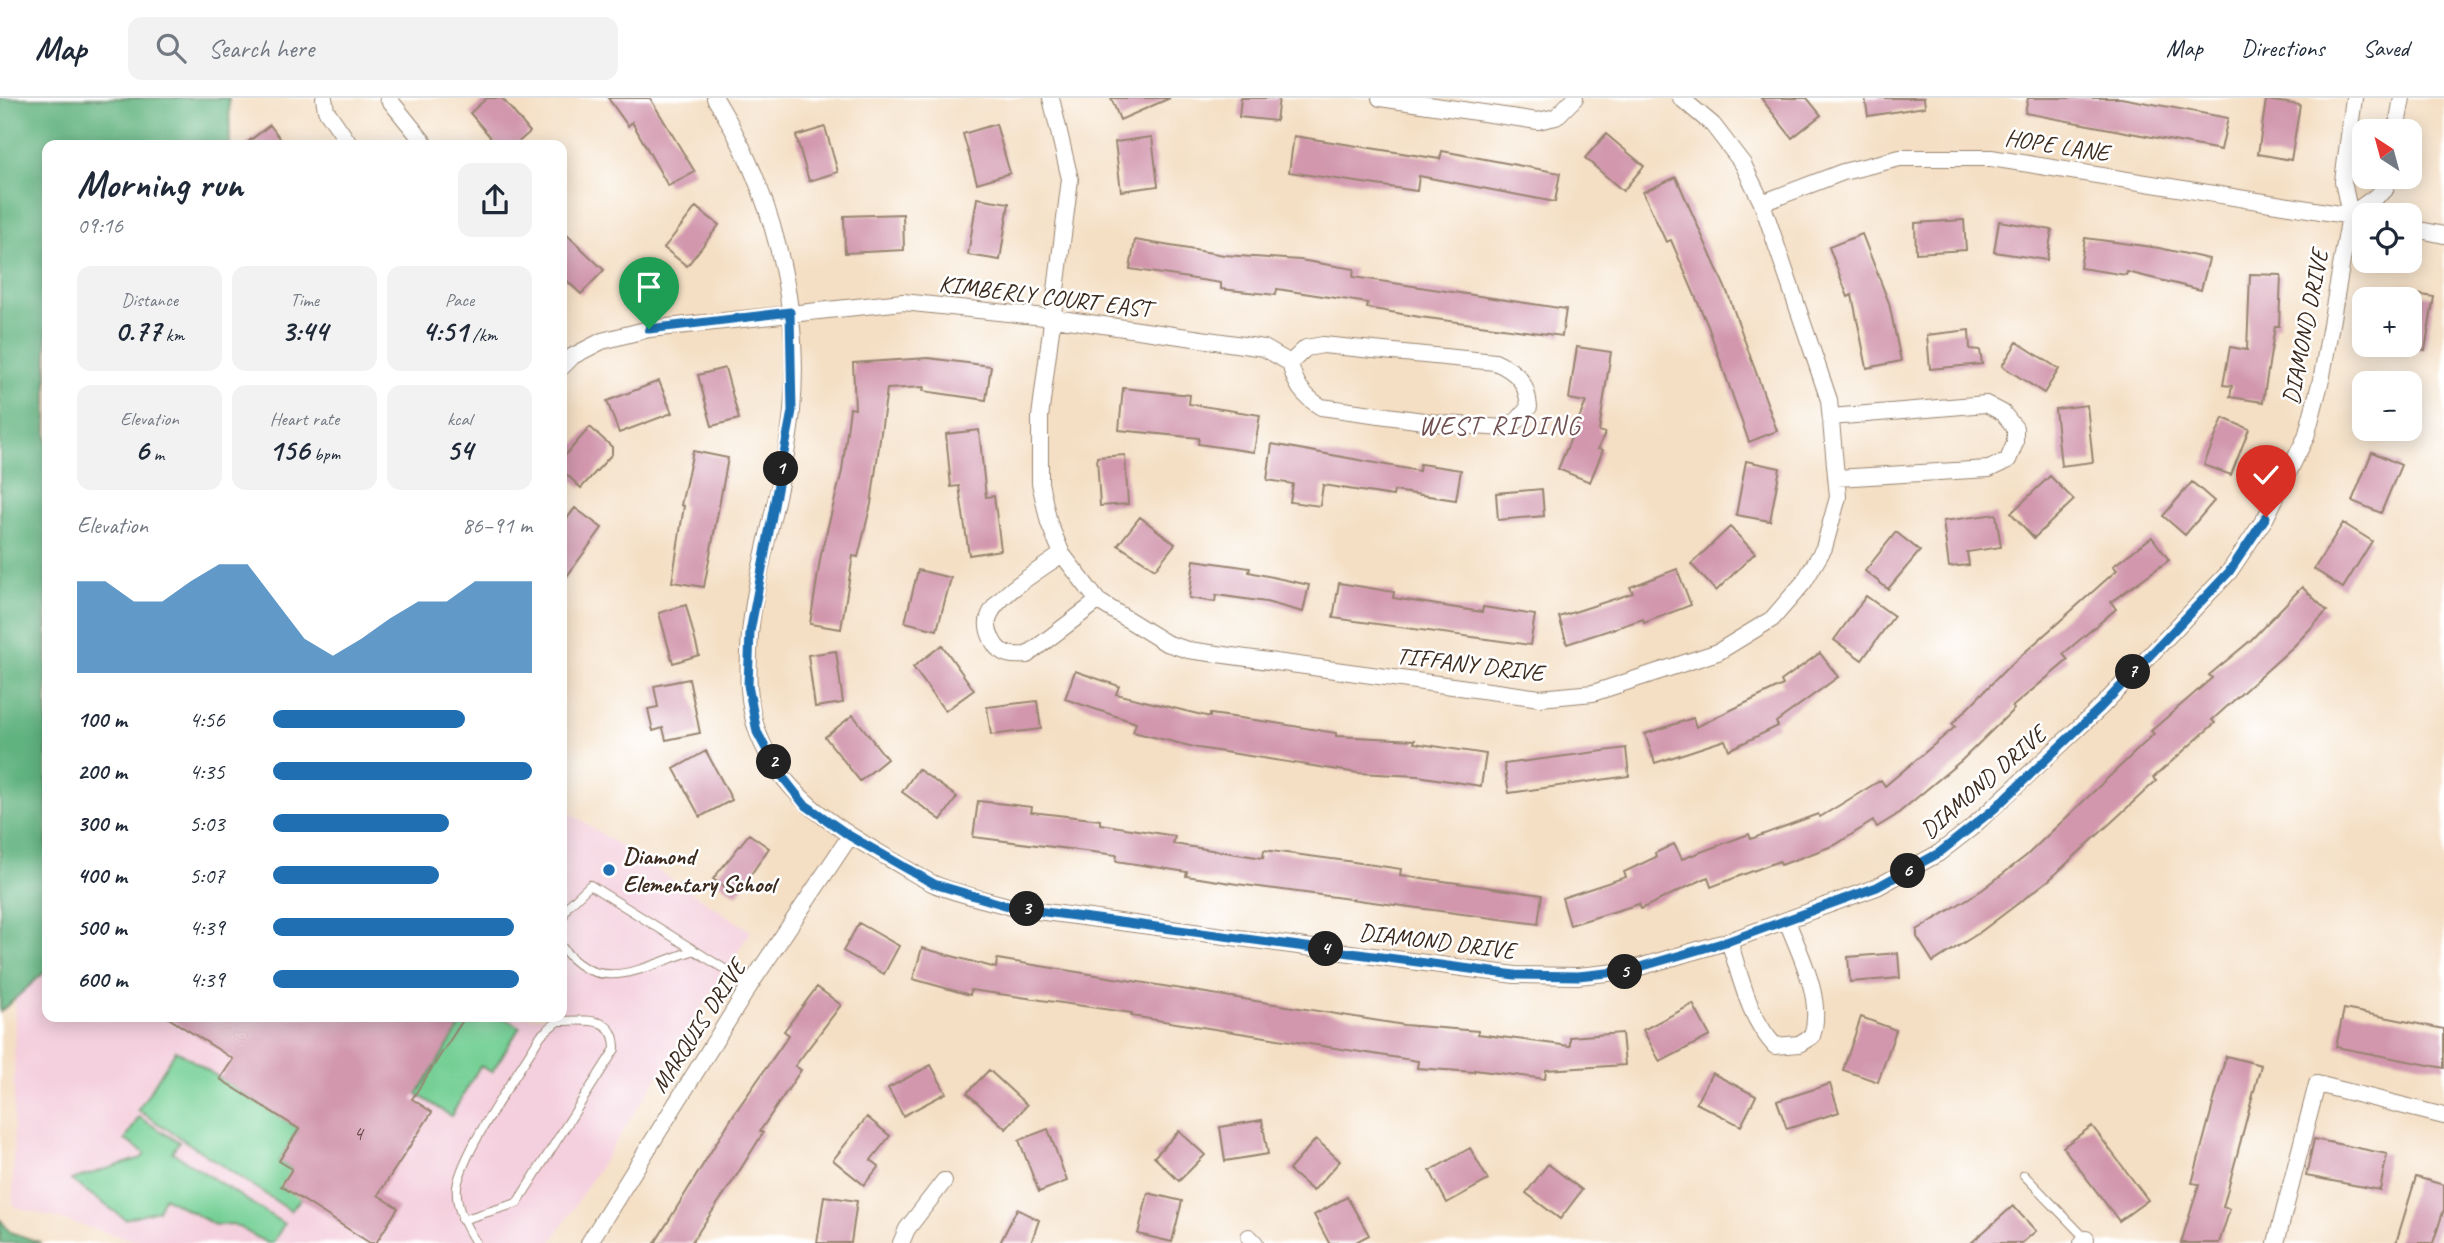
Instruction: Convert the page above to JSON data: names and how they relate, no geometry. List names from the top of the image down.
{
  "streets": {
    "street": [
      "HOPE LANE",
      "KIMBERLY COURT EAST",
      "DIAMOND DRIVE",
      "TIFFANY DRIVE",
      "MARQUIS DRIVE"
    ]
  },
  "crossings": [
    ["HOPE LANE", "TIFFANY DRIVE"],
    ["KIMBERLY COURT EAST", "DIAMOND DRIVE"],
    ["KIMBERLY COURT EAST", "TIFFANY DRIVE"],
    ["DIAMOND DRIVE", "MARQUIS DRIVE"]
  ],
  "districts": ["WEST RIDING"],
  "places": ["Diamond Elementary School"],
  "house_numbers": ["4"],
  "north": "top left",
  "page": {
    "header": "Map",
    "search": "Search here",
    "nav": ["Map", "Directions", "Saved"],
    "map_buttons": ["+", "−"],
    "heading": ["Morning run", "09:16"],
    "stats": [
      ["Distance", "0.77 km"],
      ["Time", "3:44"],
      ["Pace", "4:51 /km"],
      ["Elevation", "6 m"],
      ["Heart rate", "156 bpm"],
      ["kcal", "54"]
    ],
    "pins": [
      "1",
      "7",
      "2",
      "6",
      "3",
      "4",
      "5"
    ],
    "chart": ["Elevation", "86–91 m"],
    "list": [
      {
        "name": "100 m",
        "note": "4:56"
      },
      {
        "name": "200 m",
        "note": "4:35"
      },
      {
        "name": "300 m",
        "note": "5:03"
      },
      {
        "name": "400 m",
        "note": "5:07"
      },
      {
        "name": "500 m",
        "note": "4:39"
      },
      {
        "name": "600 m",
        "note": "4:39"
      }
    ]
  }
}
